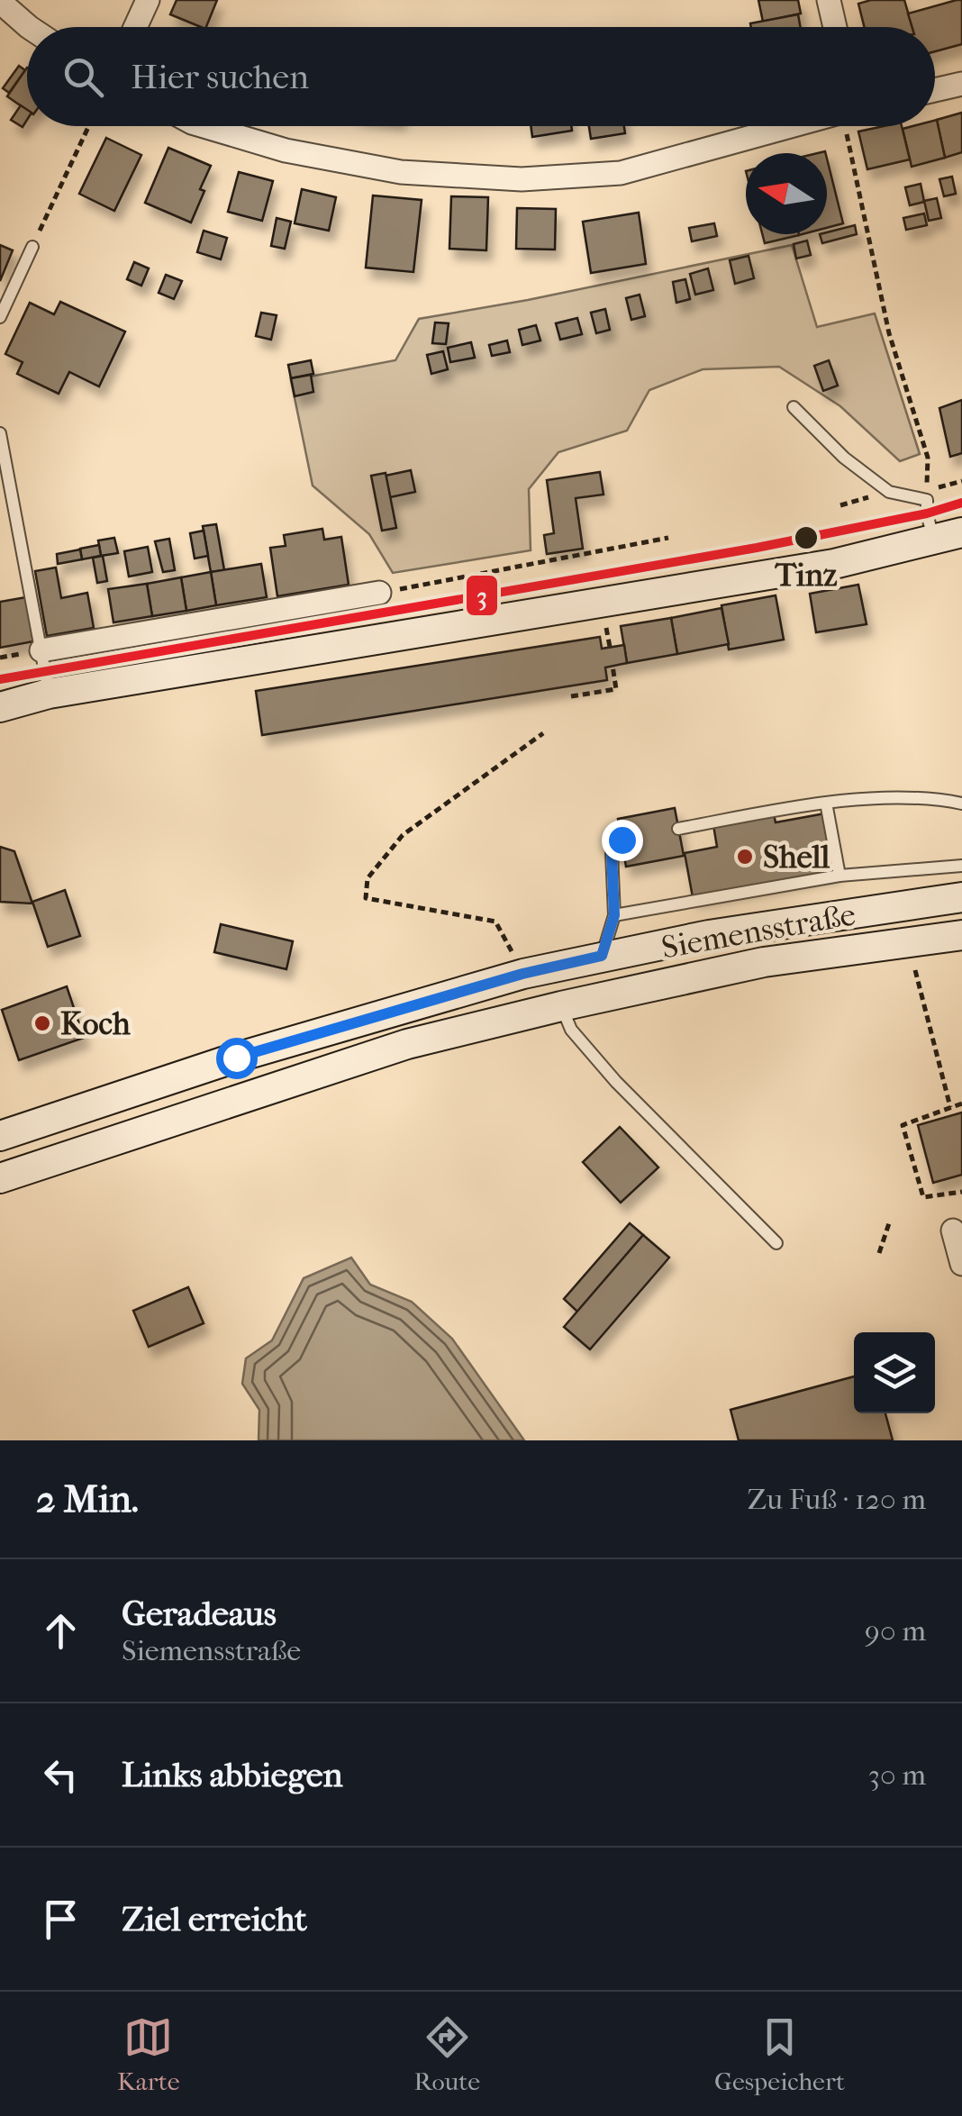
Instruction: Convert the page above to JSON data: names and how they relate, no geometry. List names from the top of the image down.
{
  "streets": {
    "main road": ["Siemensstraße"]
  },
  "places": ["Tinz", "Shell", "Koch"],
  "lines": ["transit line 3"],
  "north": "left",
  "page": {
    "search": "Hier suchen",
    "heading": ["2 Min.", "Zu Fuß · 120 m"],
    "list": [
      ["Geradeaus", "Siemensstraße", "90 m"],
      ["Links abbiegen", "30 m"],
      "Ziel erreicht"
    ],
    "nav": ["Karte", "Route", "Gespeichert"]
  }
}
